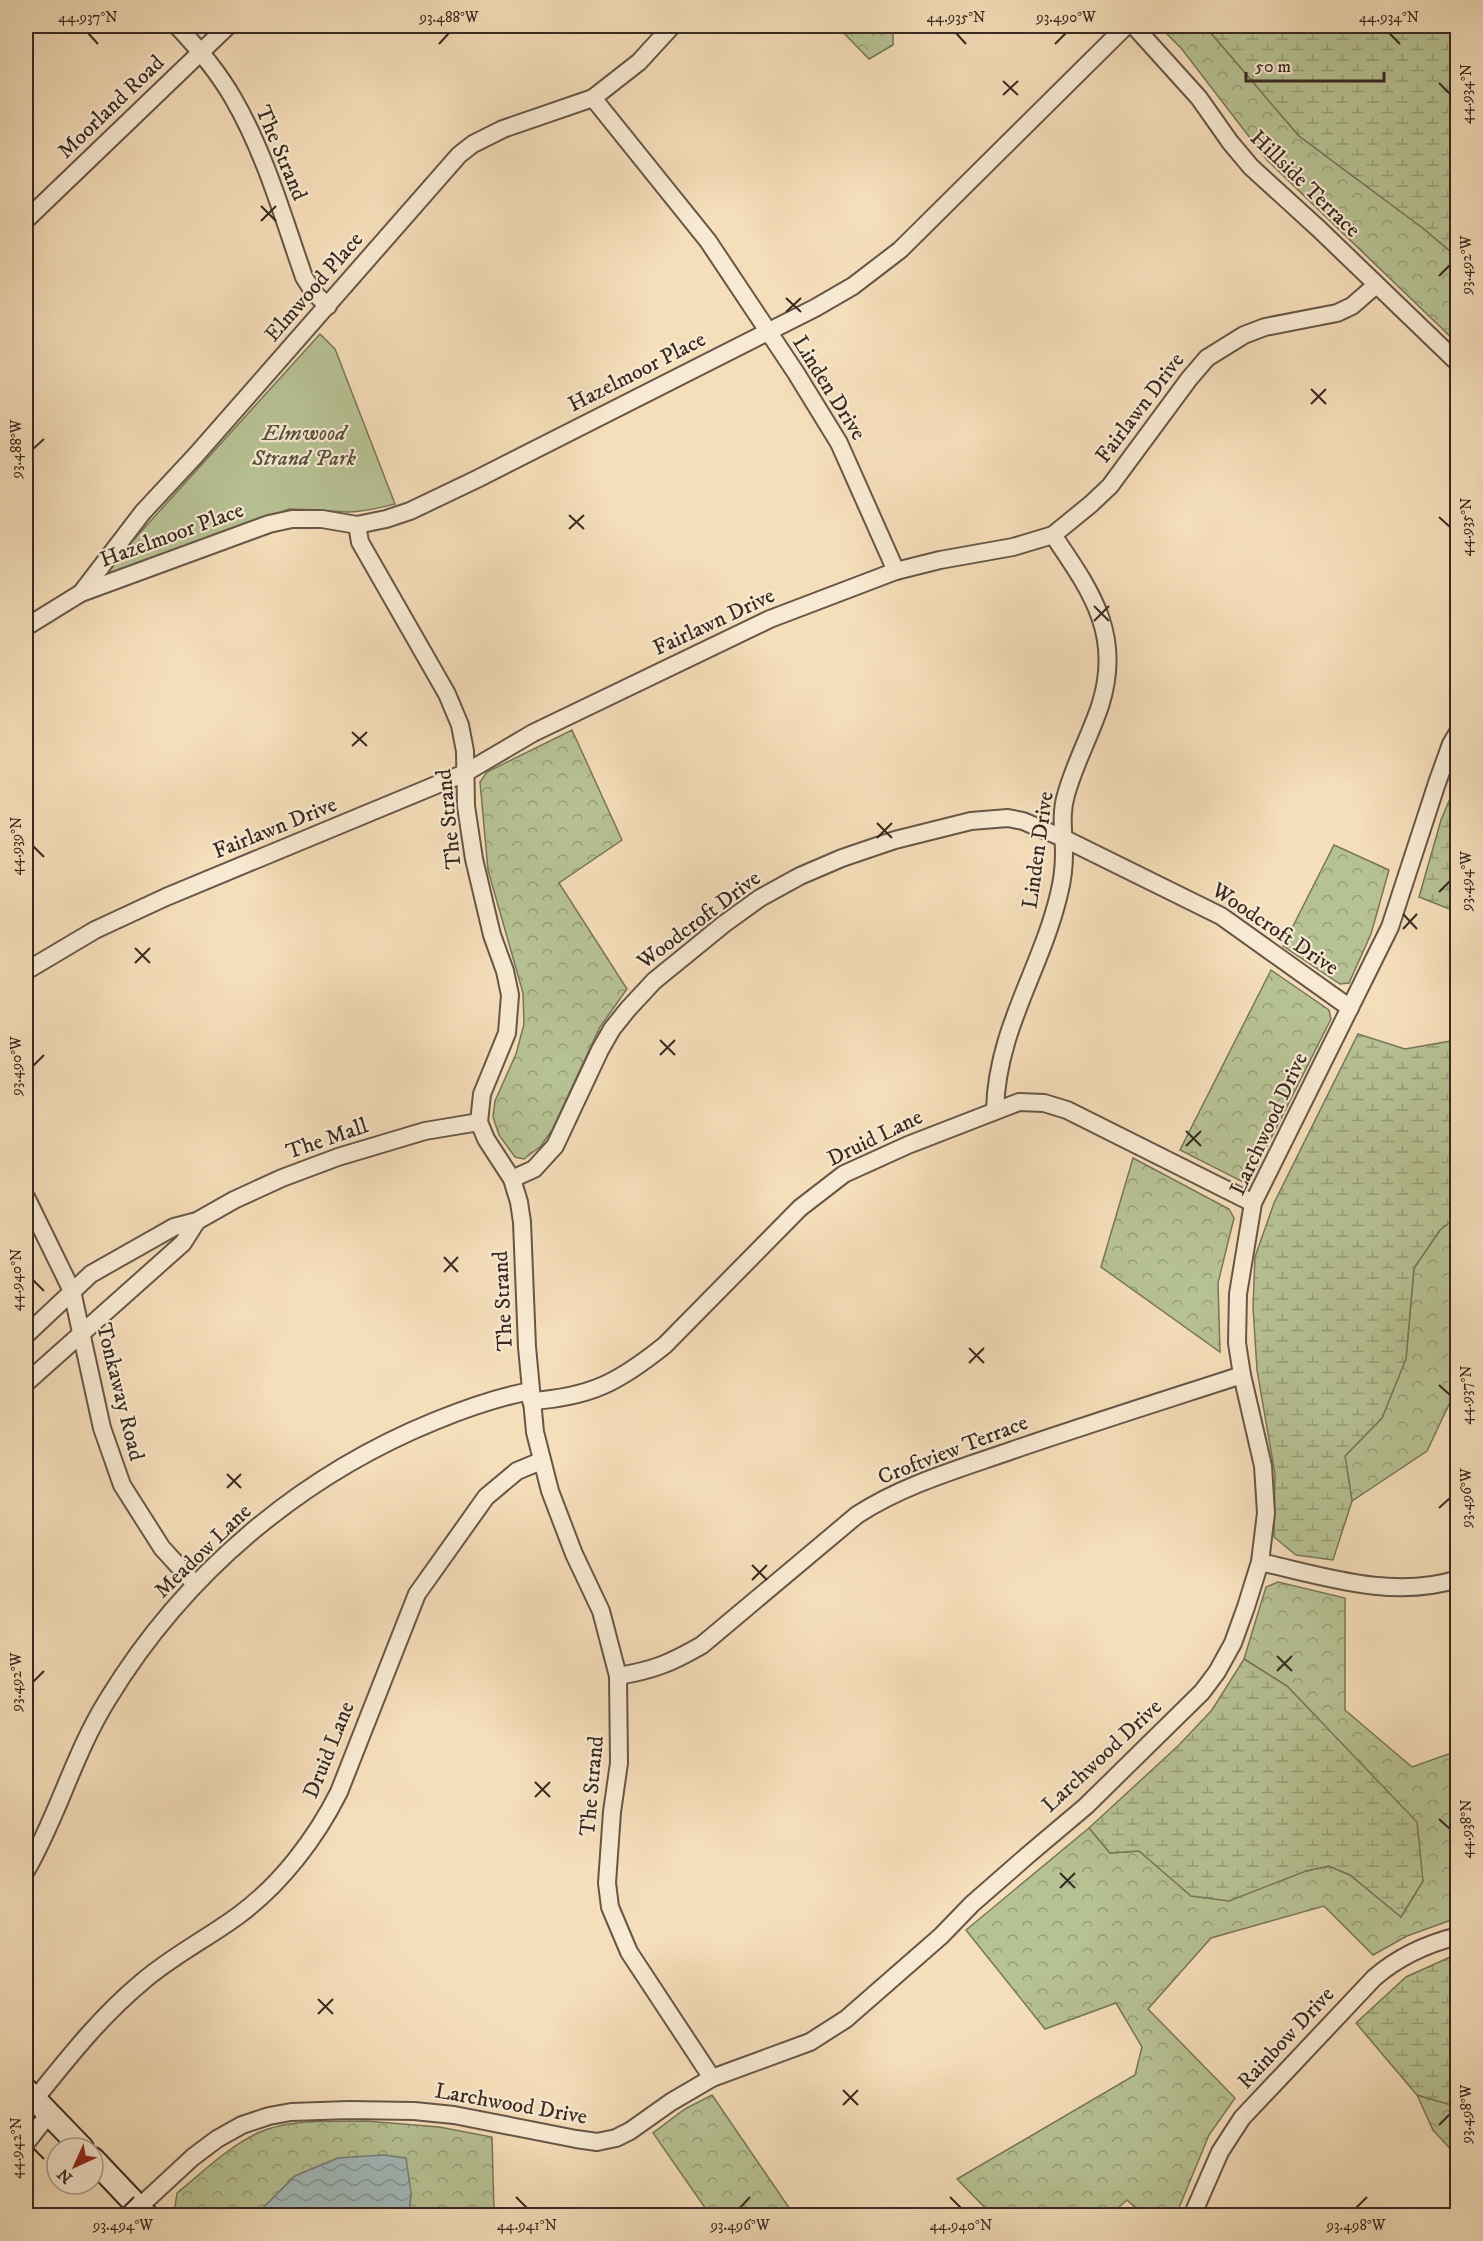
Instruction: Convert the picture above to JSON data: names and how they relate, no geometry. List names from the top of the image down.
{
  "streets": {
    "street": [
      "Moorland Road",
      "The Strand",
      "Hillside Terrace",
      "Elmwood Place",
      "Hazelmoor Place",
      "Linden Drive",
      "Fairlawn Drive",
      "Woodcroft Drive",
      "Larchwood Drive",
      "Druid Lane",
      "The Mall",
      "Tonkaway Road",
      "Croftview Terrace",
      "Meadow Lane",
      "Rainbow Drive"
    ]
  },
  "crossings": [
    ["Moorland Road", "The Strand"],
    ["The Strand", "Elmwood Place"],
    ["The Strand", "Hazelmoor Place"],
    ["The Strand", "Fairlawn Drive"],
    ["The Strand", "Woodcroft Drive"],
    ["The Strand", "Larchwood Drive"],
    ["The Strand", "Druid Lane"],
    ["The Strand", "The Mall"],
    ["The Strand", "Croftview Terrace"],
    ["The Strand", "Meadow Lane"],
    ["Hillside Terrace", "Fairlawn Drive"],
    ["Elmwood Place", "Hazelmoor Place"],
    ["Elmwood Place", "Linden Drive"],
    ["Hazelmoor Place", "Linden Drive"],
    ["Linden Drive", "Fairlawn Drive"],
    ["Linden Drive", "Woodcroft Drive"],
    ["Linden Drive", "Druid Lane"],
    ["Woodcroft Drive", "Larchwood Drive"],
    ["Larchwood Drive", "Druid Lane"],
    ["Larchwood Drive", "Croftview Terrace"],
    ["Druid Lane", "Meadow Lane"],
    ["The Mall", "Tonkaway Road"],
    ["Tonkaway Road", "Meadow Lane"]
  ],
  "parks": ["Elmwood Strand Park"],
  "scale_bar": "50 m",
  "north": "bottom left",
  "coordinates": [
    "44.937°N",
    "93.488°W",
    "44.935°N",
    "93.490°W",
    "44.934°N",
    "93.492°W",
    "44.939°N",
    "93.494°W",
    "44.940°N",
    "93.496°W",
    "44.938°N",
    "93.498°W",
    "44.942°N",
    "44.941°N"
  ]
}
